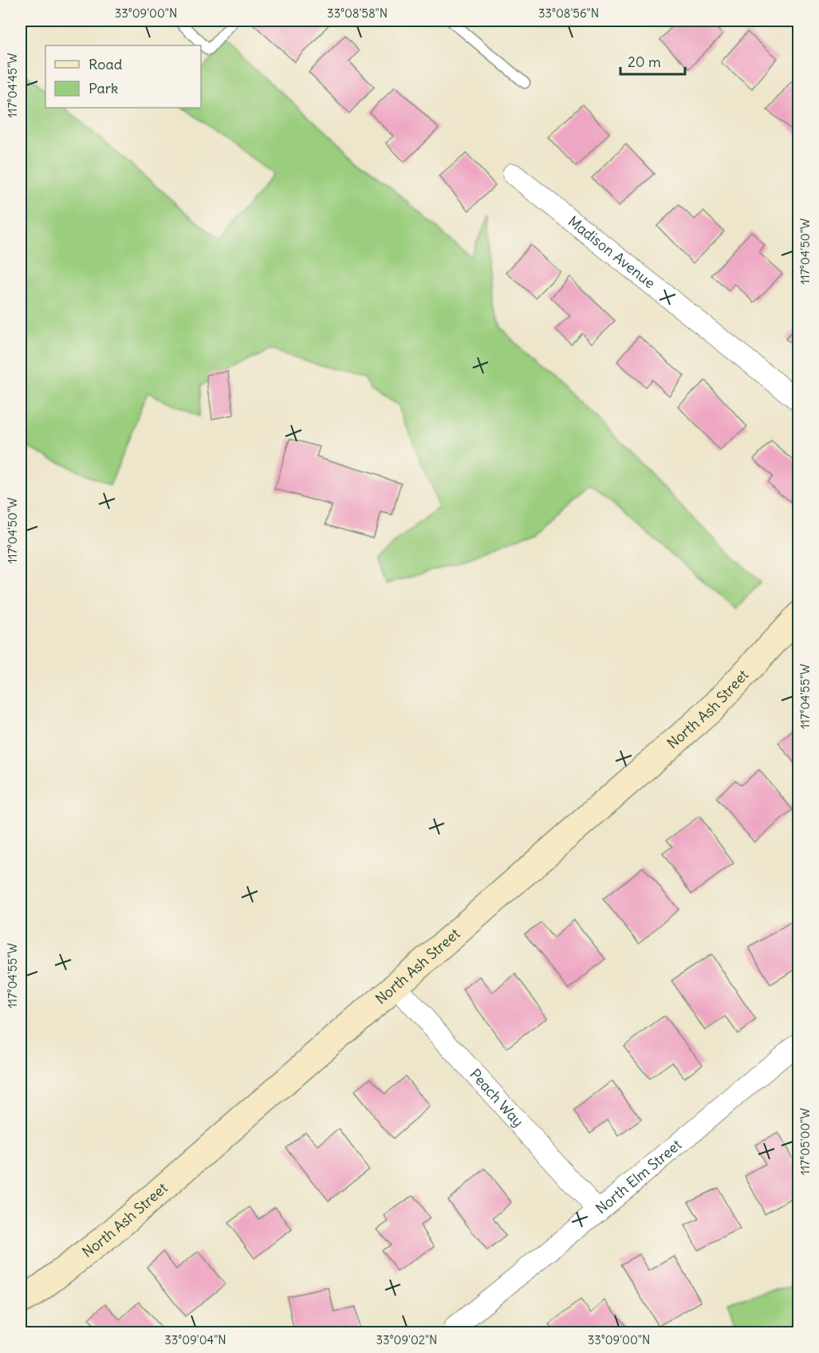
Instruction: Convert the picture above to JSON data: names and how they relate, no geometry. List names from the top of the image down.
{
  "streets": {
    "main road": ["North Ash Street"],
    "street": ["Madison Avenue", "Peach Way", "North Elm Street"]
  },
  "crossings": [
    ["North Ash Street", "Peach Way"],
    ["Peach Way", "North Elm Street"]
  ],
  "legend": ["Road", "Park"],
  "scale_bar": "20 m",
  "coordinates": [
    "33°09'00\"N",
    "33°08'58\"N",
    "33°08'56\"N",
    "117°04'45\"W",
    "117°04'50\"W",
    "117°04'55\"W",
    "117°05'00\"W",
    "33°09'04\"N",
    "33°09'02\"N"
  ]
}
